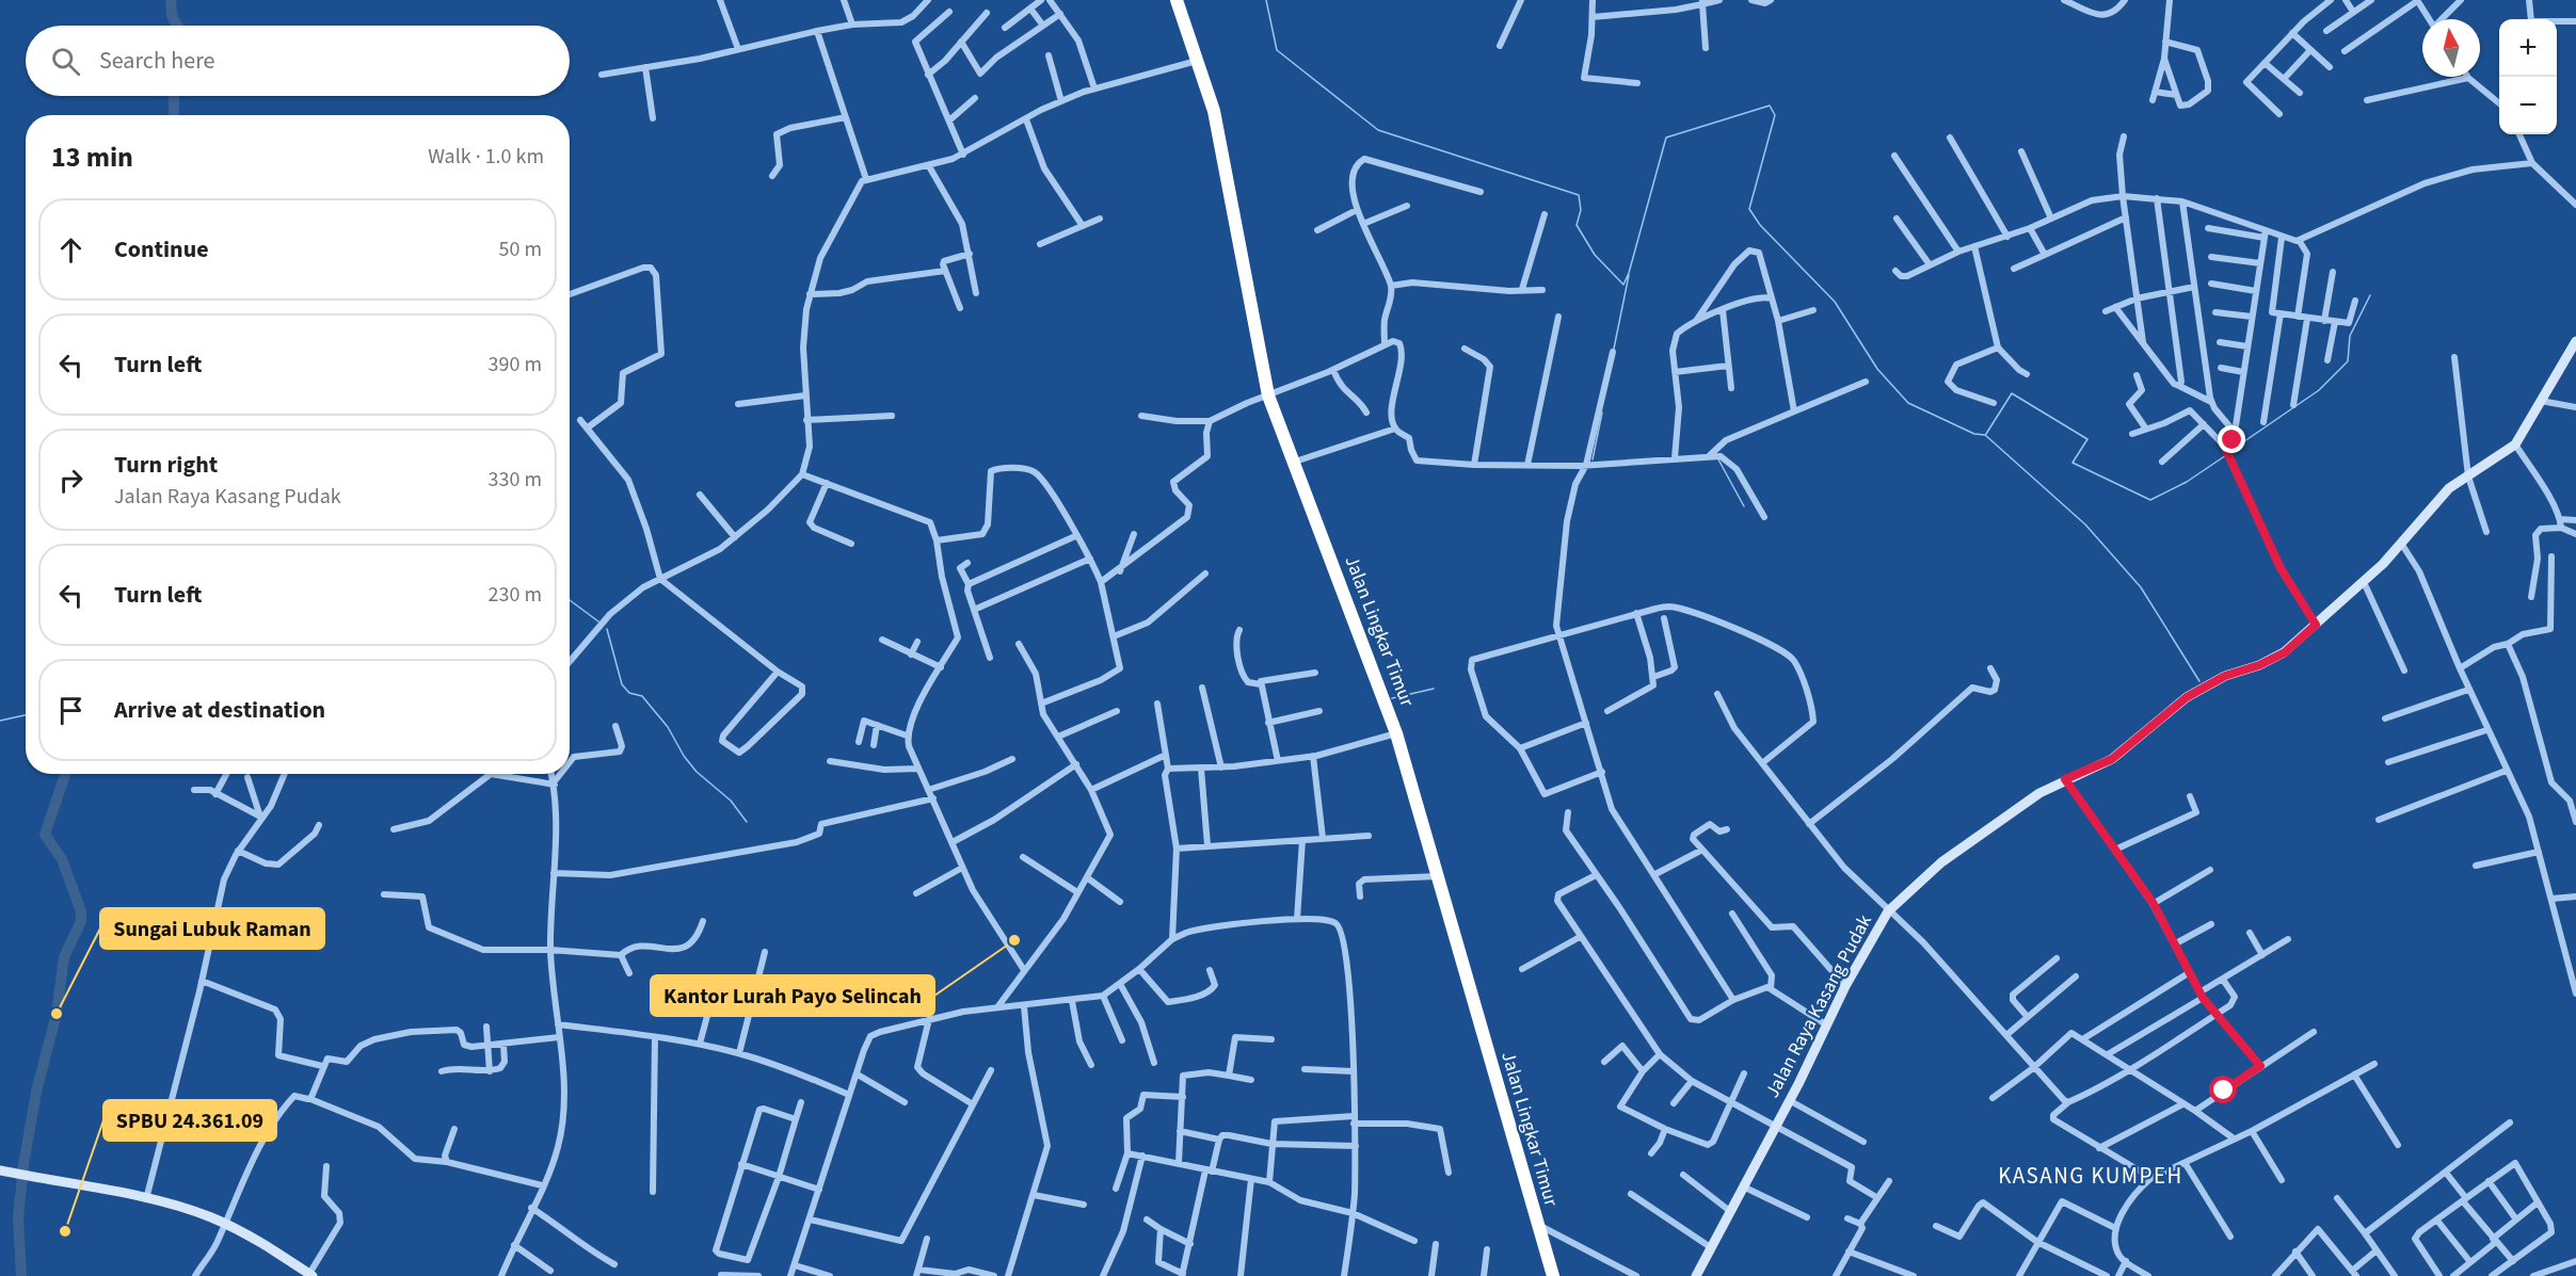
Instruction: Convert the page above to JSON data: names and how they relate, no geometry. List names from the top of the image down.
{
  "streets": {
    "highway": ["Jalan Lingkar Timur"],
    "street": ["Jalan Raya Kasang Pudak"]
  },
  "districts": ["KASANG KUMPEH"],
  "places": ["Kantor Lurah Payo Selincah", "Sungai Lubuk Raman", "SPBU 24.361.09"],
  "north": "top",
  "page": {
    "map_buttons": ["+", "−"],
    "search": "Search here",
    "heading": ["13 min", "Walk · 1.0 km"],
    "list": [
      ["Continue", "50 m"],
      ["Turn left", "390 m"],
      ["Turn right", "Jalan Raya Kasang Pudak", "330 m"],
      ["Turn left", "230 m"],
      "Arrive at destination"
    ]
  }
}
